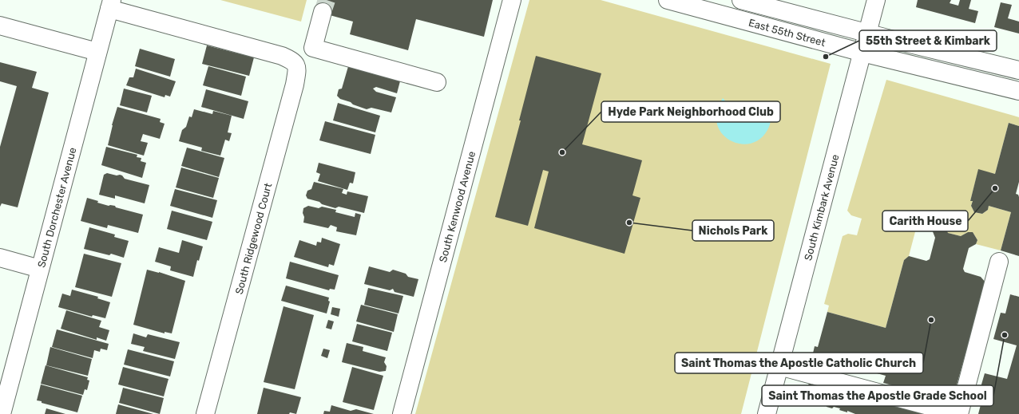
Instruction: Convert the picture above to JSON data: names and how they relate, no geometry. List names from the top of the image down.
{
  "streets": {
    "street": [
      "East 55th Street",
      "South Kenwood Avenue",
      "South Kimbark Avenue",
      "South Dorchester Avenue",
      "South Ridgewood Court"
    ]
  },
  "crossings": [
    ["East 55th Street", "South Kimbark Avenue"],
    ["South Dorchester Avenue", "South Ridgewood Court"]
  ],
  "places": [
    "55th Street & Kimbark",
    "Hyde Park Neighborhood Club",
    "Carith House",
    "Nichols Park",
    "Saint Thomas the Apostle Catholic Church",
    "Saint Thomas the Apostle Grade School"
  ]
}
